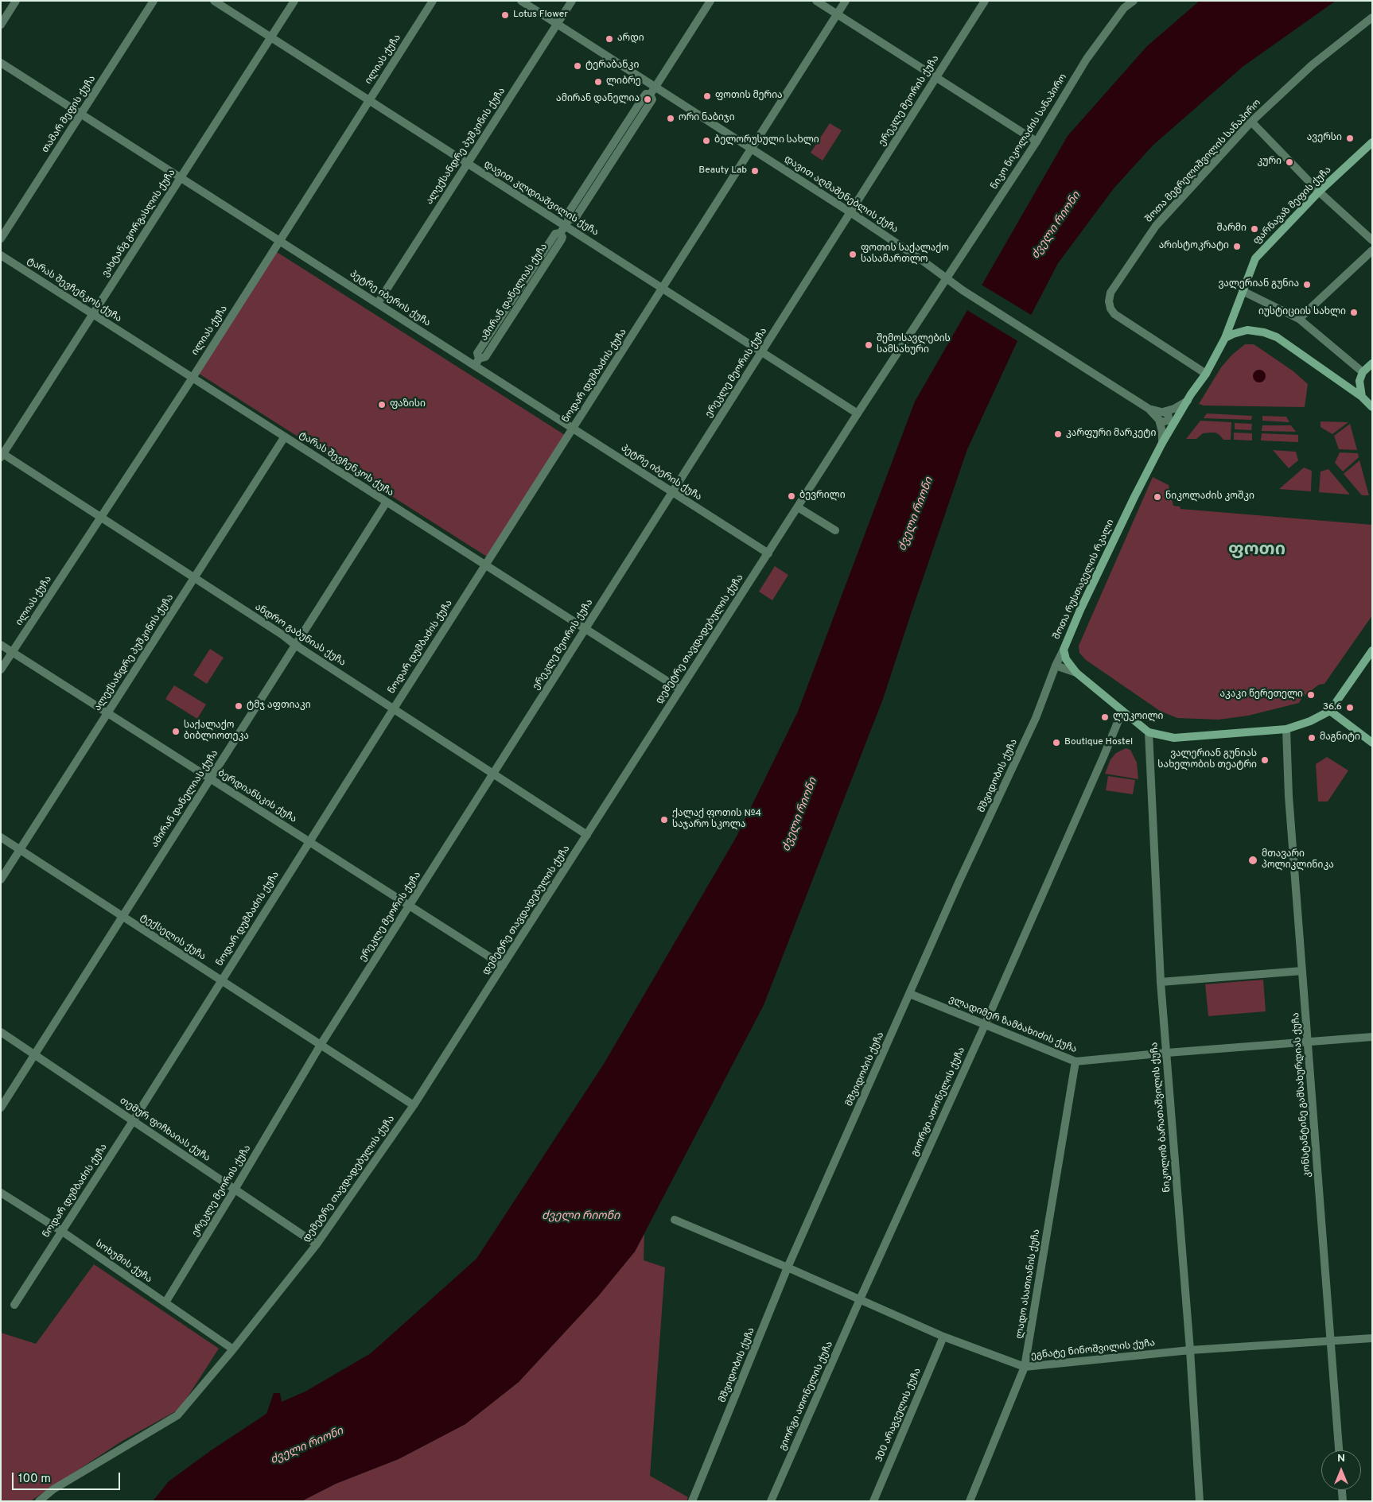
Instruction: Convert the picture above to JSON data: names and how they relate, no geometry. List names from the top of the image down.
{
  "streets": {
    "main road": ["ფარნავაზ მეფის ქუჩა", "შოთა რუსთაველის რკალი"],
    "street": [
      "ილიას ქუჩა",
      "ერეკლე მეორის ქუჩა",
      "თამარ მეფის ქუჩა",
      "ნიკო ნიკოლაძის სანაპირო",
      "ალექსანდრე პუშკინის ქუჩა",
      "შოთა მეგრელიშვილის სანაპირო",
      "დავით აღმაშენებლის ქუჩა",
      "დავით კლდიაშვილის ქუჩა",
      "ვახტანგ გორგასლის ქუჩა",
      "ტარას შევჩენკოს ქუჩა",
      "ამირან დანელიას ქუჩა",
      "პეტრე იბერის ქუჩა",
      "ნოდარ დუმბაძის ქუჩა",
      "ანდრო გაბუნიას ქუჩა",
      "დემეტრე თავდადებულის ქუჩა",
      "მშვიდობის ქუჩა",
      "ბერდიანსკის ქუჩა",
      "ტექსელის ქუჩა",
      "ვლადიმერ ზამბახიძის ქუჩა",
      "კონსტანტინე გამსახურდიას ქუჩა",
      "გიორგი ათონელის ქუჩა",
      "ნიკოლოზ ბარათაშვილის ქუჩა",
      "თემურ ფიჩხაიას ქუჩა",
      "სოხუმის ქუჩა",
      "ლადო ასათიანის ქუჩა",
      "ეგნატე ნინოშვილის ქუჩა",
      "300 არაგველის ქუჩა"
    ]
  },
  "crossings": [
    ["ილიას ქუჩა", "დავით კლდიაშვილის ქუჩა"],
    ["ილიას ქუჩა", "ტარას შევჩენკოს ქუჩა"],
    ["ილიას ქუჩა", "პეტრე იბერის ქუჩა"],
    ["ილიას ქუჩა", "ანდრო გაბუნიას ქუჩა"],
    ["ილიას ქუჩა", "ბერდიანსკის ქუჩა"],
    ["ერეკლე მეორის ქუჩა", "დავით აღმაშენებლის ქუჩა"],
    ["ერეკლე მეორის ქუჩა", "დავით კლდიაშვილის ქუჩა"],
    ["ერეკლე მეორის ქუჩა", "ტარას შევჩენკოს ქუჩა"],
    ["ერეკლე მეორის ქუჩა", "პეტრე იბერის ქუჩა"],
    ["ერეკლე მეორის ქუჩა", "ანდრო გაბუნიას ქუჩა"],
    ["ერეკლე მეორის ქუჩა", "ბერდიანსკის ქუჩა"],
    ["ერეკლე მეორის ქუჩა", "ტექსელის ქუჩა"],
    ["ერეკლე მეორის ქუჩა", "თემურ ფიჩხაიას ქუჩა"],
    ["ერეკლე მეორის ქუჩა", "სოხუმის ქუჩა"],
    ["თამარ მეფის ქუჩა", "პეტრე იბერის ქუჩა"],
    ["ნიკო ნიკოლაძის სანაპირო", "დავით აღმაშენებლის ქუჩა"],
    ["ნიკო ნიკოლაძის სანაპირო", "დემეტრე თავდადებულის ქუჩა"],
    ["ალექსანდრე პუშკინის ქუჩა", "დავით აღმაშენებლის ქუჩა"],
    ["ალექსანდრე პუშკინის ქუჩა", "დავით კლდიაშვილის ქუჩა"],
    ["ალექსანდრე პუშკინის ქუჩა", "ტარას შევჩენკოს ქუჩა"],
    ["ალექსანდრე პუშკინის ქუჩა", "პეტრე იბერის ქუჩა"],
    ["ალექსანდრე პუშკინის ქუჩა", "ანდრო გაბუნიას ქუჩა"],
    ["ალექსანდრე პუშკინის ქუჩა", "ბერდიანსკის ქუჩა"],
    ["ალექსანდრე პუშკინის ქუჩა", "ტექსელის ქუჩა"],
    ["შოთა მეგრელიშვილის სანაპირო", "შოთა რუსთაველის რკალი"],
    ["დავით აღმაშენებლის ქუჩა", "ამირან დანელიას ქუჩა"],
    ["დავით აღმაშენებლის ქუჩა", "ნოდარ დუმბაძის ქუჩა"],
    ["დავით აღმაშენებლის ქუჩა", "დემეტრე თავდადებულის ქუჩა"],
    ["დავით კლდიაშვილის ქუჩა", "ვახტანგ გორგასლის ქუჩა"],
    ["დავით კლდიაშვილის ქუჩა", "ამირან დანელიას ქუჩა"],
    ["დავით კლდიაშვილის ქუჩა", "ნოდარ დუმბაძის ქუჩა"],
    ["დავით კლდიაშვილის ქუჩა", "დემეტრე თავდადებულის ქუჩა"],
    ["ფარნავაზ მეფის ქუჩა", "შოთა რუსთაველის რკალი"],
    ["ვახტანგ გორგასლის ქუჩა", "ტარას შევჩენკოს ქუჩა"],
    ["ვახტანგ გორგასლის ქუჩა", "პეტრე იბერის ქუჩა"],
    ["ვახტანგ გორგასლის ქუჩა", "ანდრო გაბუნიას ქუჩა"],
    ["ტარას შევჩენკოს ქუჩა", "ამირან დანელიას ქუჩა"],
    ["ტარას შევჩენკოს ქუჩა", "ნოდარ დუმბაძის ქუჩა"],
    ["ტარას შევჩენკოს ქუჩა", "დემეტრე თავდადებულის ქუჩა"],
    ["ამირან დანელიას ქუჩა", "პეტრე იბერის ქუჩა"],
    ["ამირან დანელიას ქუჩა", "ანდრო გაბუნიას ქუჩა"],
    ["ამირან დანელიას ქუჩა", "ბერდიანსკის ქუჩა"],
    ["ამირან დანელიას ქუჩა", "ტექსელის ქუჩა"],
    ["ამირან დანელიას ქუჩა", "თემურ ფიჩხაიას ქუჩა"],
    ["პეტრე იბერის ქუჩა", "ნოდარ დუმბაძის ქუჩა"],
    ["პეტრე იბერის ქუჩა", "დემეტრე თავდადებულის ქუჩა"],
    ["ნოდარ დუმბაძის ქუჩა", "ანდრო გაბუნიას ქუჩა"],
    ["ნოდარ დუმბაძის ქუჩა", "ბერდიანსკის ქუჩა"],
    ["ნოდარ დუმბაძის ქუჩა", "ტექსელის ქუჩა"],
    ["ნოდარ დუმბაძის ქუჩა", "თემურ ფიჩხაიას ქუჩა"],
    ["ნოდარ დუმბაძის ქუჩა", "სოხუმის ქუჩა"],
    ["შოთა რუსთაველის რკალი", "მშვიდობის ქუჩა"],
    ["შოთა რუსთაველის რკალი", "კონსტანტინე გამსახურდიას ქუჩა"],
    ["შოთა რუსთაველის რკალი", "გიორგი ათონელის ქუჩა"],
    ["შოთა რუსთაველის რკალი", "ნიკოლოზ ბარათაშვილის ქუჩა"],
    ["ანდრო გაბუნიას ქუჩა", "დემეტრე თავდადებულის ქუჩა"],
    ["დემეტრე თავდადებულის ქუჩა", "ბერდიანსკის ქუჩა"],
    ["დემეტრე თავდადებულის ქუჩა", "ტექსელის ქუჩა"],
    ["დემეტრე თავდადებულის ქუჩა", "თემურ ფიჩხაიას ქუჩა"],
    ["დემეტრე თავდადებულის ქუჩა", "სოხუმის ქუჩა"],
    ["მშვიდობის ქუჩა", "ვლადიმერ ზამბახიძის ქუჩა"],
    ["მშვიდობის ქუჩა", "ეგნატე ნინოშვილის ქუჩა"],
    ["ვლადიმერ ზამბახიძის ქუჩა", "კონსტანტინე გამსახურდიას ქუჩა"],
    ["ვლადიმერ ზამბახიძის ქუჩა", "გიორგი ათონელის ქუჩა"],
    ["ვლადიმერ ზამბახიძის ქუჩა", "ნიკოლოზ ბარათაშვილის ქუჩა"],
    ["ვლადიმერ ზამბახიძის ქუჩა", "ლადო ასათიანის ქუჩა"],
    ["კონსტანტინე გამსახურდიას ქუჩა", "ეგნატე ნინოშვილის ქუჩა"],
    ["გიორგი ათონელის ქუჩა", "ეგნატე ნინოშვილის ქუჩა"],
    ["ნიკოლოზ ბარათაშვილის ქუჩა", "ეგნატე ნინოშვილის ქუჩა"],
    ["ლადო ასათიანის ქუჩა", "ეგნატე ნინოშვილის ქუჩა"],
    ["ეგნატე ნინოშვილის ქუჩა", "300 არაგველის ქუჩა"]
  ],
  "districts": ["ფოთი"],
  "water": ["ძველი რიონი"],
  "places": [
    "Lotus Flower",
    "არდი",
    "ტერაბანკი",
    "ლიბრე",
    "ფოთის მერია",
    "ამირან დანელია",
    "ორი ნაბიჯი",
    "ავერსი",
    "ბელორუსული სახლი",
    "კური",
    "Beauty Lab",
    "შარმი",
    "არისტოკრატი",
    "ფოთის საქალაქო სასამართლო",
    "ვალერიან გუნია",
    "იუსტიციის სახლი",
    "შემოსავლების სამსახური",
    "ფაზისი",
    "კარფური მარკეტი",
    "ბევრილი",
    "ნიკოლაძის კოშკი",
    "აკაკი წერეთელი",
    "ტმჯ აფთიაკი",
    "36.6",
    "ლუკოილი",
    "საქალაქო ბიბლიოთეკა",
    "მაგნიტი",
    "Boutique Hostel",
    "ვალერიან გუნიას სახელობის თეატრი",
    "ქალაქ ფოთის №4 საჯარო სკოლა",
    "მთავარი პოლიკლინიკა"
  ],
  "scale_bar": "100 m",
  "north": "top"
}
